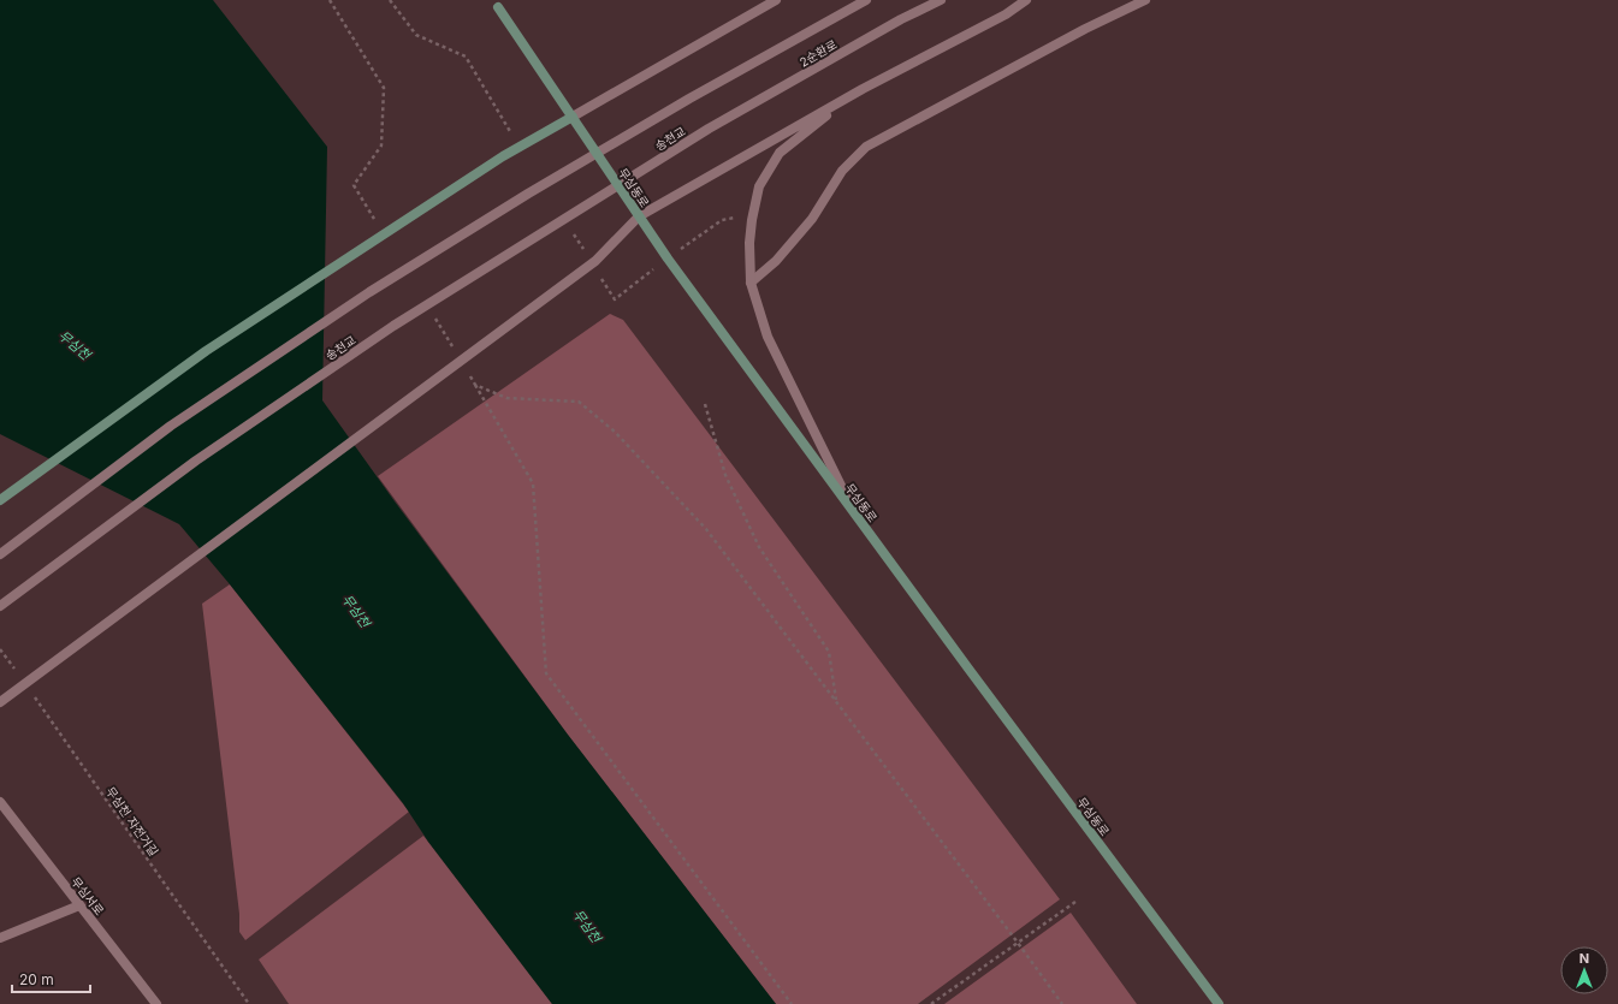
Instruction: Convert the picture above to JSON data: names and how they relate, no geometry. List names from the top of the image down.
{
  "streets": {
    "main road": ["무심동로"],
    "street": ["2순환로", "송천교", "무심서로"],
    "path": ["무심천 자전거길"]
  },
  "crossings": [
    ["2순환로", "송천교"]
  ],
  "water": ["무심천"],
  "scale_bar": "20 m",
  "north": "top"
}
